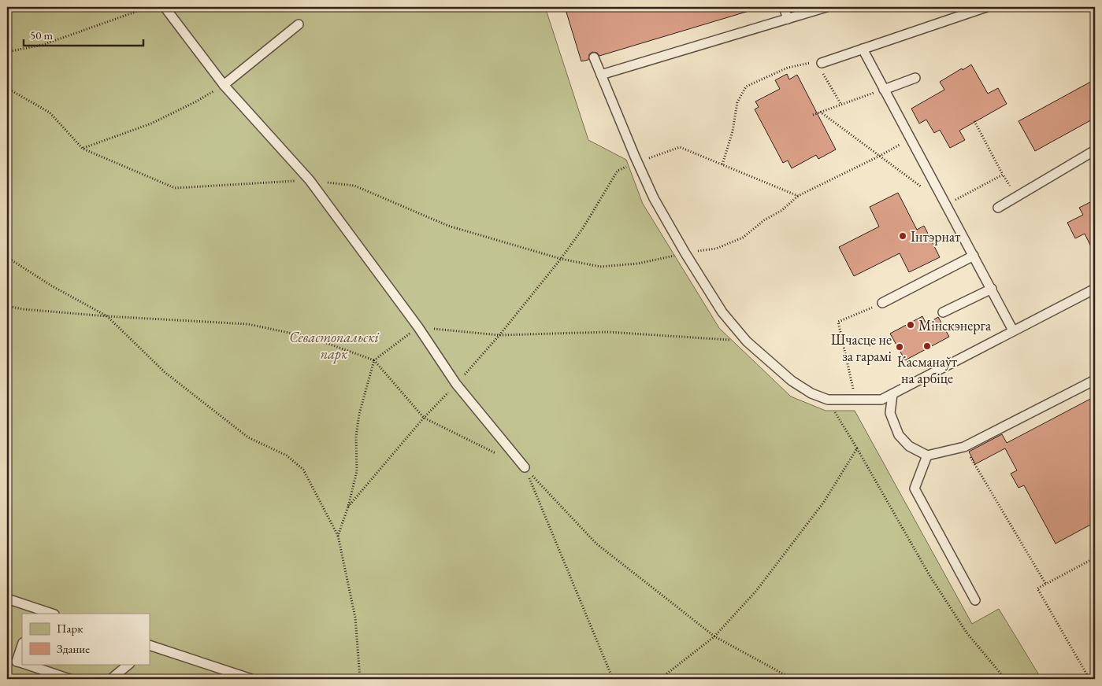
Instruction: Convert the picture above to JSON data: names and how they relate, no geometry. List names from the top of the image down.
{
  "parks": ["Севастопальскі парк"],
  "places": [
    "Інтэрнат",
    "Мінскэнерга",
    "Касманаўт на арбіце",
    "Шчасце не за гарамі"
  ],
  "legend": ["Парк", "Здание"],
  "scale_bar": "50 m"
}
